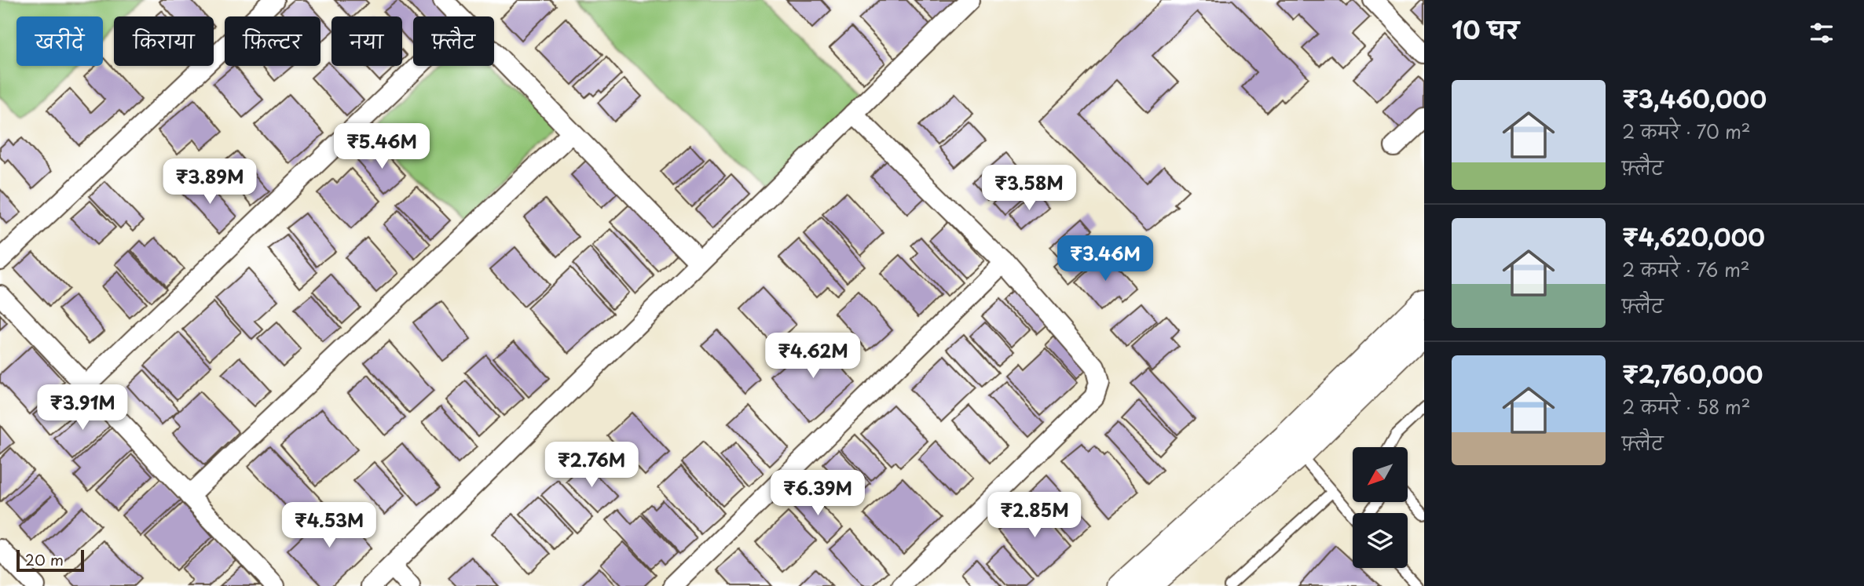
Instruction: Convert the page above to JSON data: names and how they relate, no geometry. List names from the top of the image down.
{
  "scale_bar": "20 m",
  "north": "bottom left",
  "page": {
    "heading": "10 घर",
    "chip": [
      "खरीदें",
      "किराया",
      "फ़िल्टर",
      "नया",
      "फ़्लैट"
    ],
    "list": [
      {
        "name": "₹3,460,000",
        "note": "2 कमरे · 70 m² · फ़्लैट"
      },
      {
        "name": "₹4,620,000",
        "note": "2 कमरे · 76 m² · फ़्लैट"
      },
      {
        "name": "₹2,760,000",
        "note": "2 कमरे · 58 m² · फ़्लैट"
      }
    ],
    "price": [
      "₹5.46M",
      "₹3.89M",
      "₹3.58M",
      "₹3.46M",
      "₹4.62M",
      "₹3.91M",
      "₹2.76M",
      "₹6.39M",
      "₹2.85M",
      "₹4.53M"
    ],
    "scale": "20 m"
  }
}
